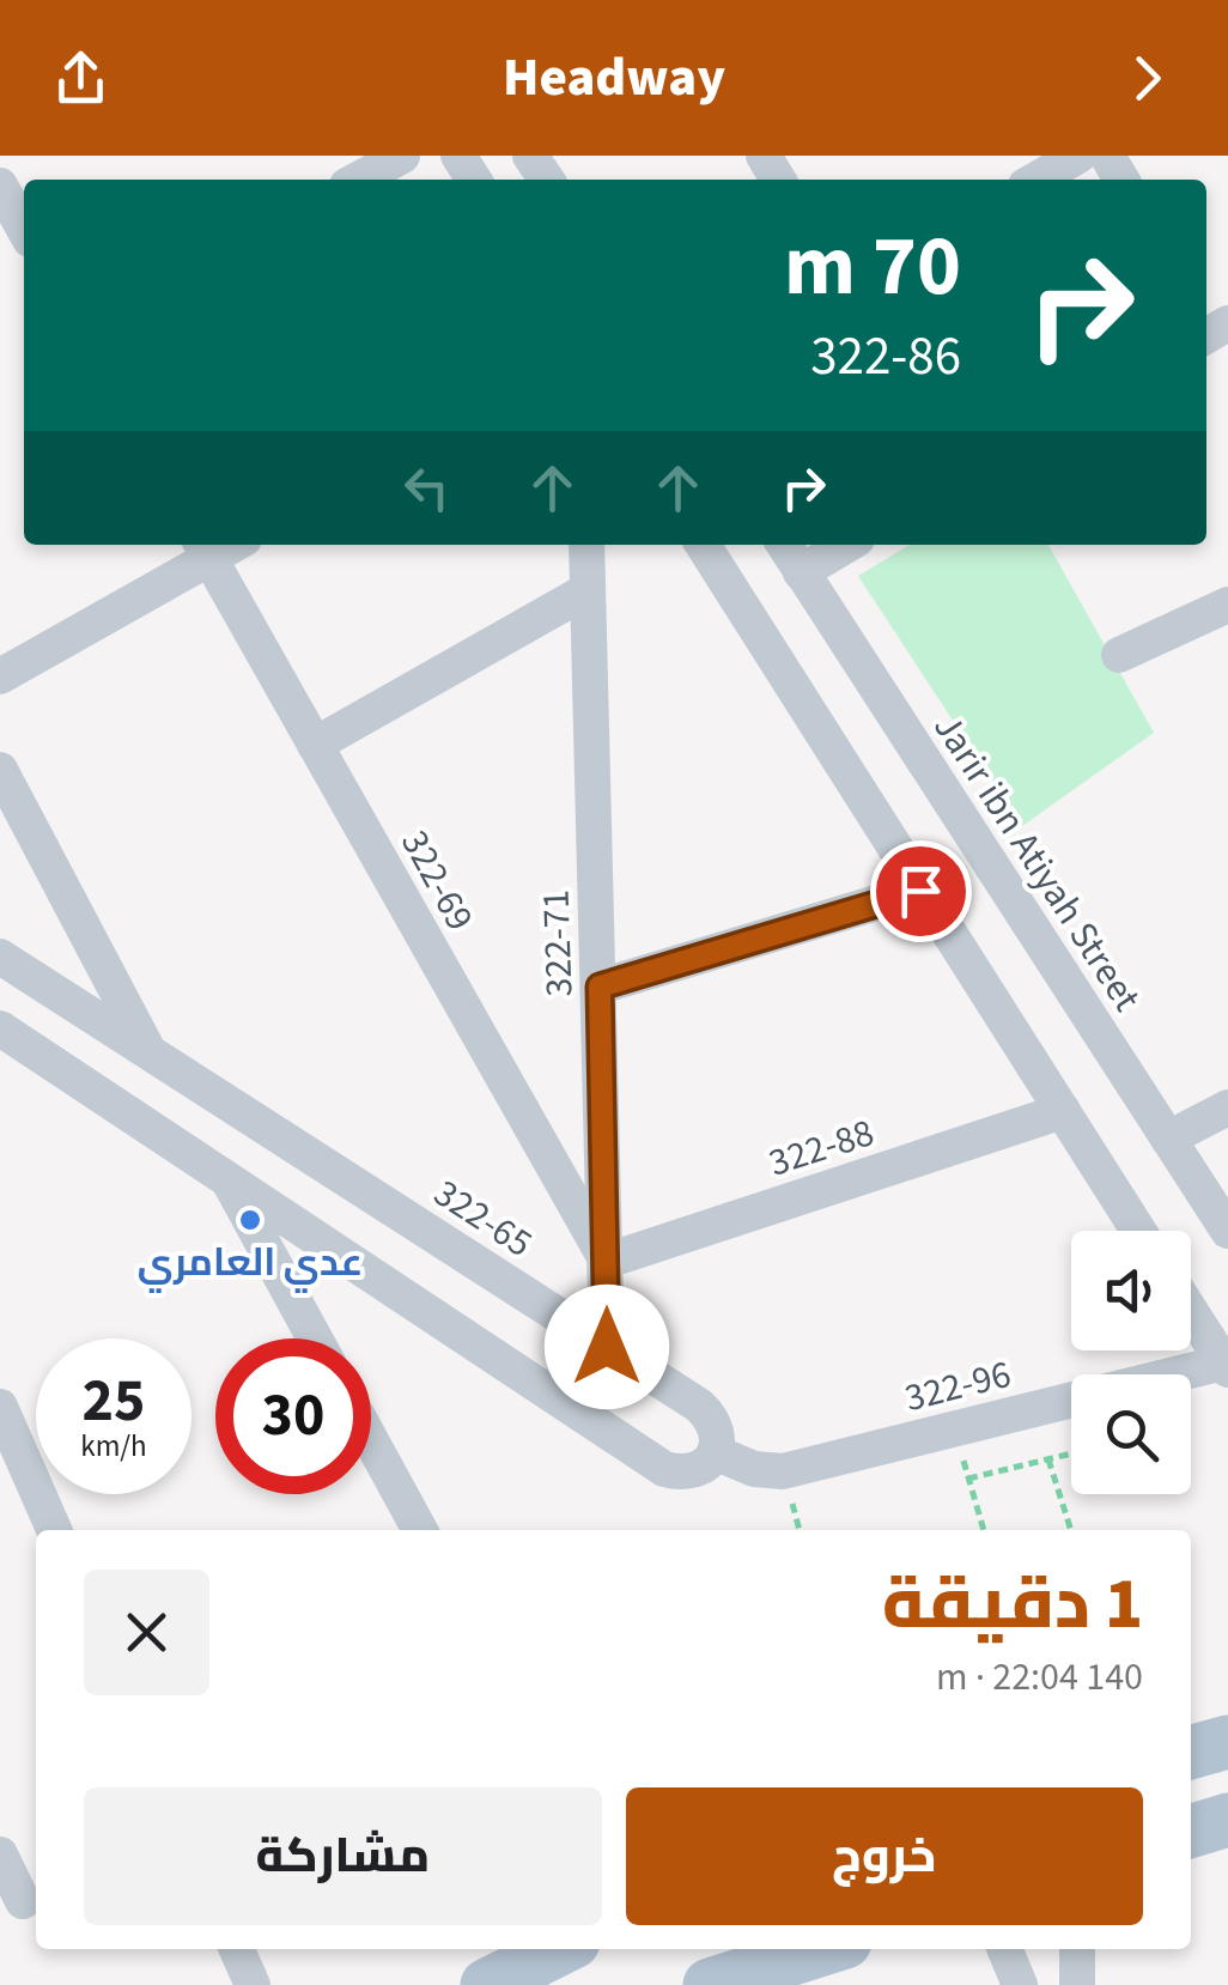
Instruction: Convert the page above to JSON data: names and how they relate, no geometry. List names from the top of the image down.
{
  "streets": {
    "street": [
      "Jarir ibn Atiyah Street",
      "322-69",
      "322-71",
      "322-88",
      "322-65",
      "322-96"
    ]
  },
  "crossings": [
    ["322-69", "322-71"],
    ["322-69", "322-88"],
    ["322-71", "322-88"],
    ["322-71", "322-65"],
    ["322-65", "322-96"]
  ],
  "places": ["عدي العامري"],
  "page": {
    "header": "Headway",
    "turn": ["70 m", "322-86"],
    "speed": "25 km/h",
    "limit": "30",
    "heading": ["1 دقيقة", "140 m · 22:04"],
    "buttons": ["خروج", "مشاركة"]
  }
}
